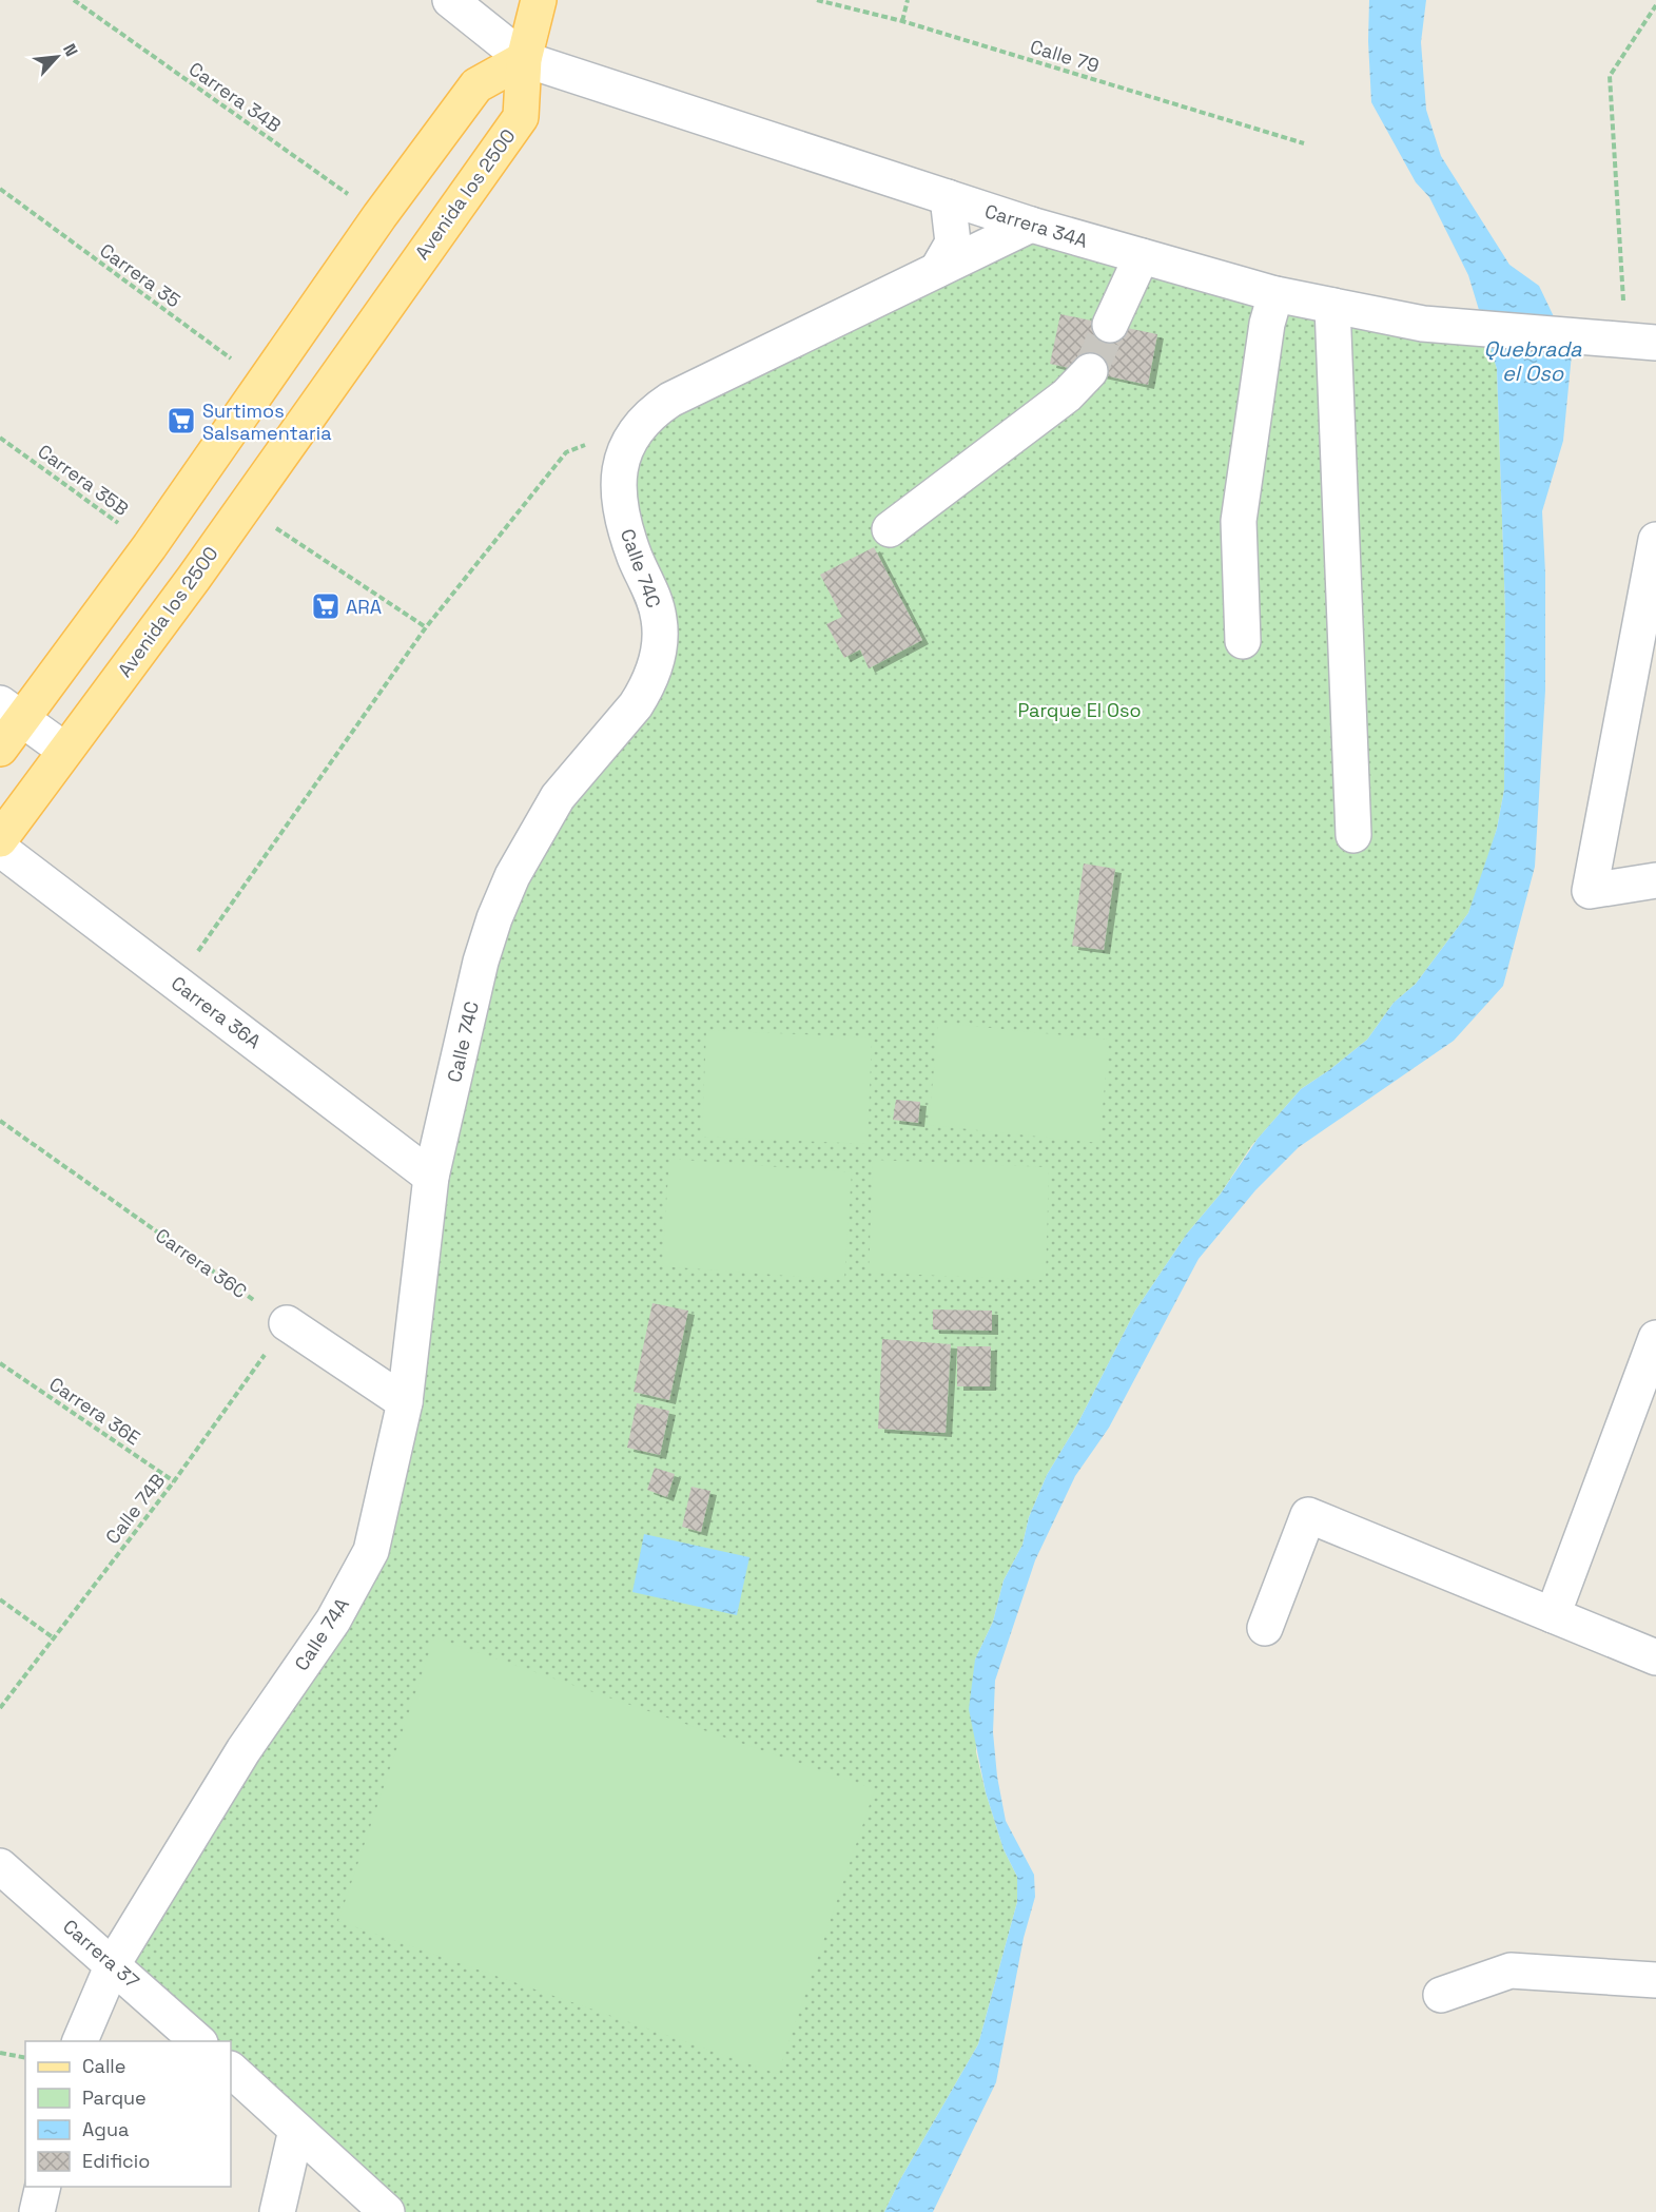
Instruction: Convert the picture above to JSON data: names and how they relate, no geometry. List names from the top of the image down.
{
  "streets": {
    "main road": ["Avenida los 2500"],
    "street": [
      "Carrera 34A",
      "Calle 74C",
      "Carrera 36A",
      "Calle 74A",
      "Carrera 37"
    ],
    "path": [
      "Calle 79",
      "Carrera 34B",
      "Carrera 35",
      "Carrera 35B",
      "Carrera 36C",
      "Carrera 36E",
      "Calle 74B"
    ]
  },
  "crossings": [
    ["Avenida los 2500", "Carrera 34A"],
    ["Carrera 34A", "Calle 74C"],
    ["Calle 74C", "Carrera 36A"],
    ["Calle 74C", "Calle 74A"],
    ["Carrera 36A", "Calle 74A"],
    ["Carrera 36C", "Calle 74B"],
    ["Carrera 36E", "Calle 74B"],
    ["Calle 74A", "Carrera 37"]
  ],
  "water": ["Quebrada el Oso"],
  "parks": ["Parque El Oso"],
  "places": {
    "supermarket": ["Surtimos Salsamentaria", "ARA"]
  },
  "legend": [
    "Calle",
    "Parque",
    "Agua",
    "Edificio"
  ],
  "north": "top right"
}
